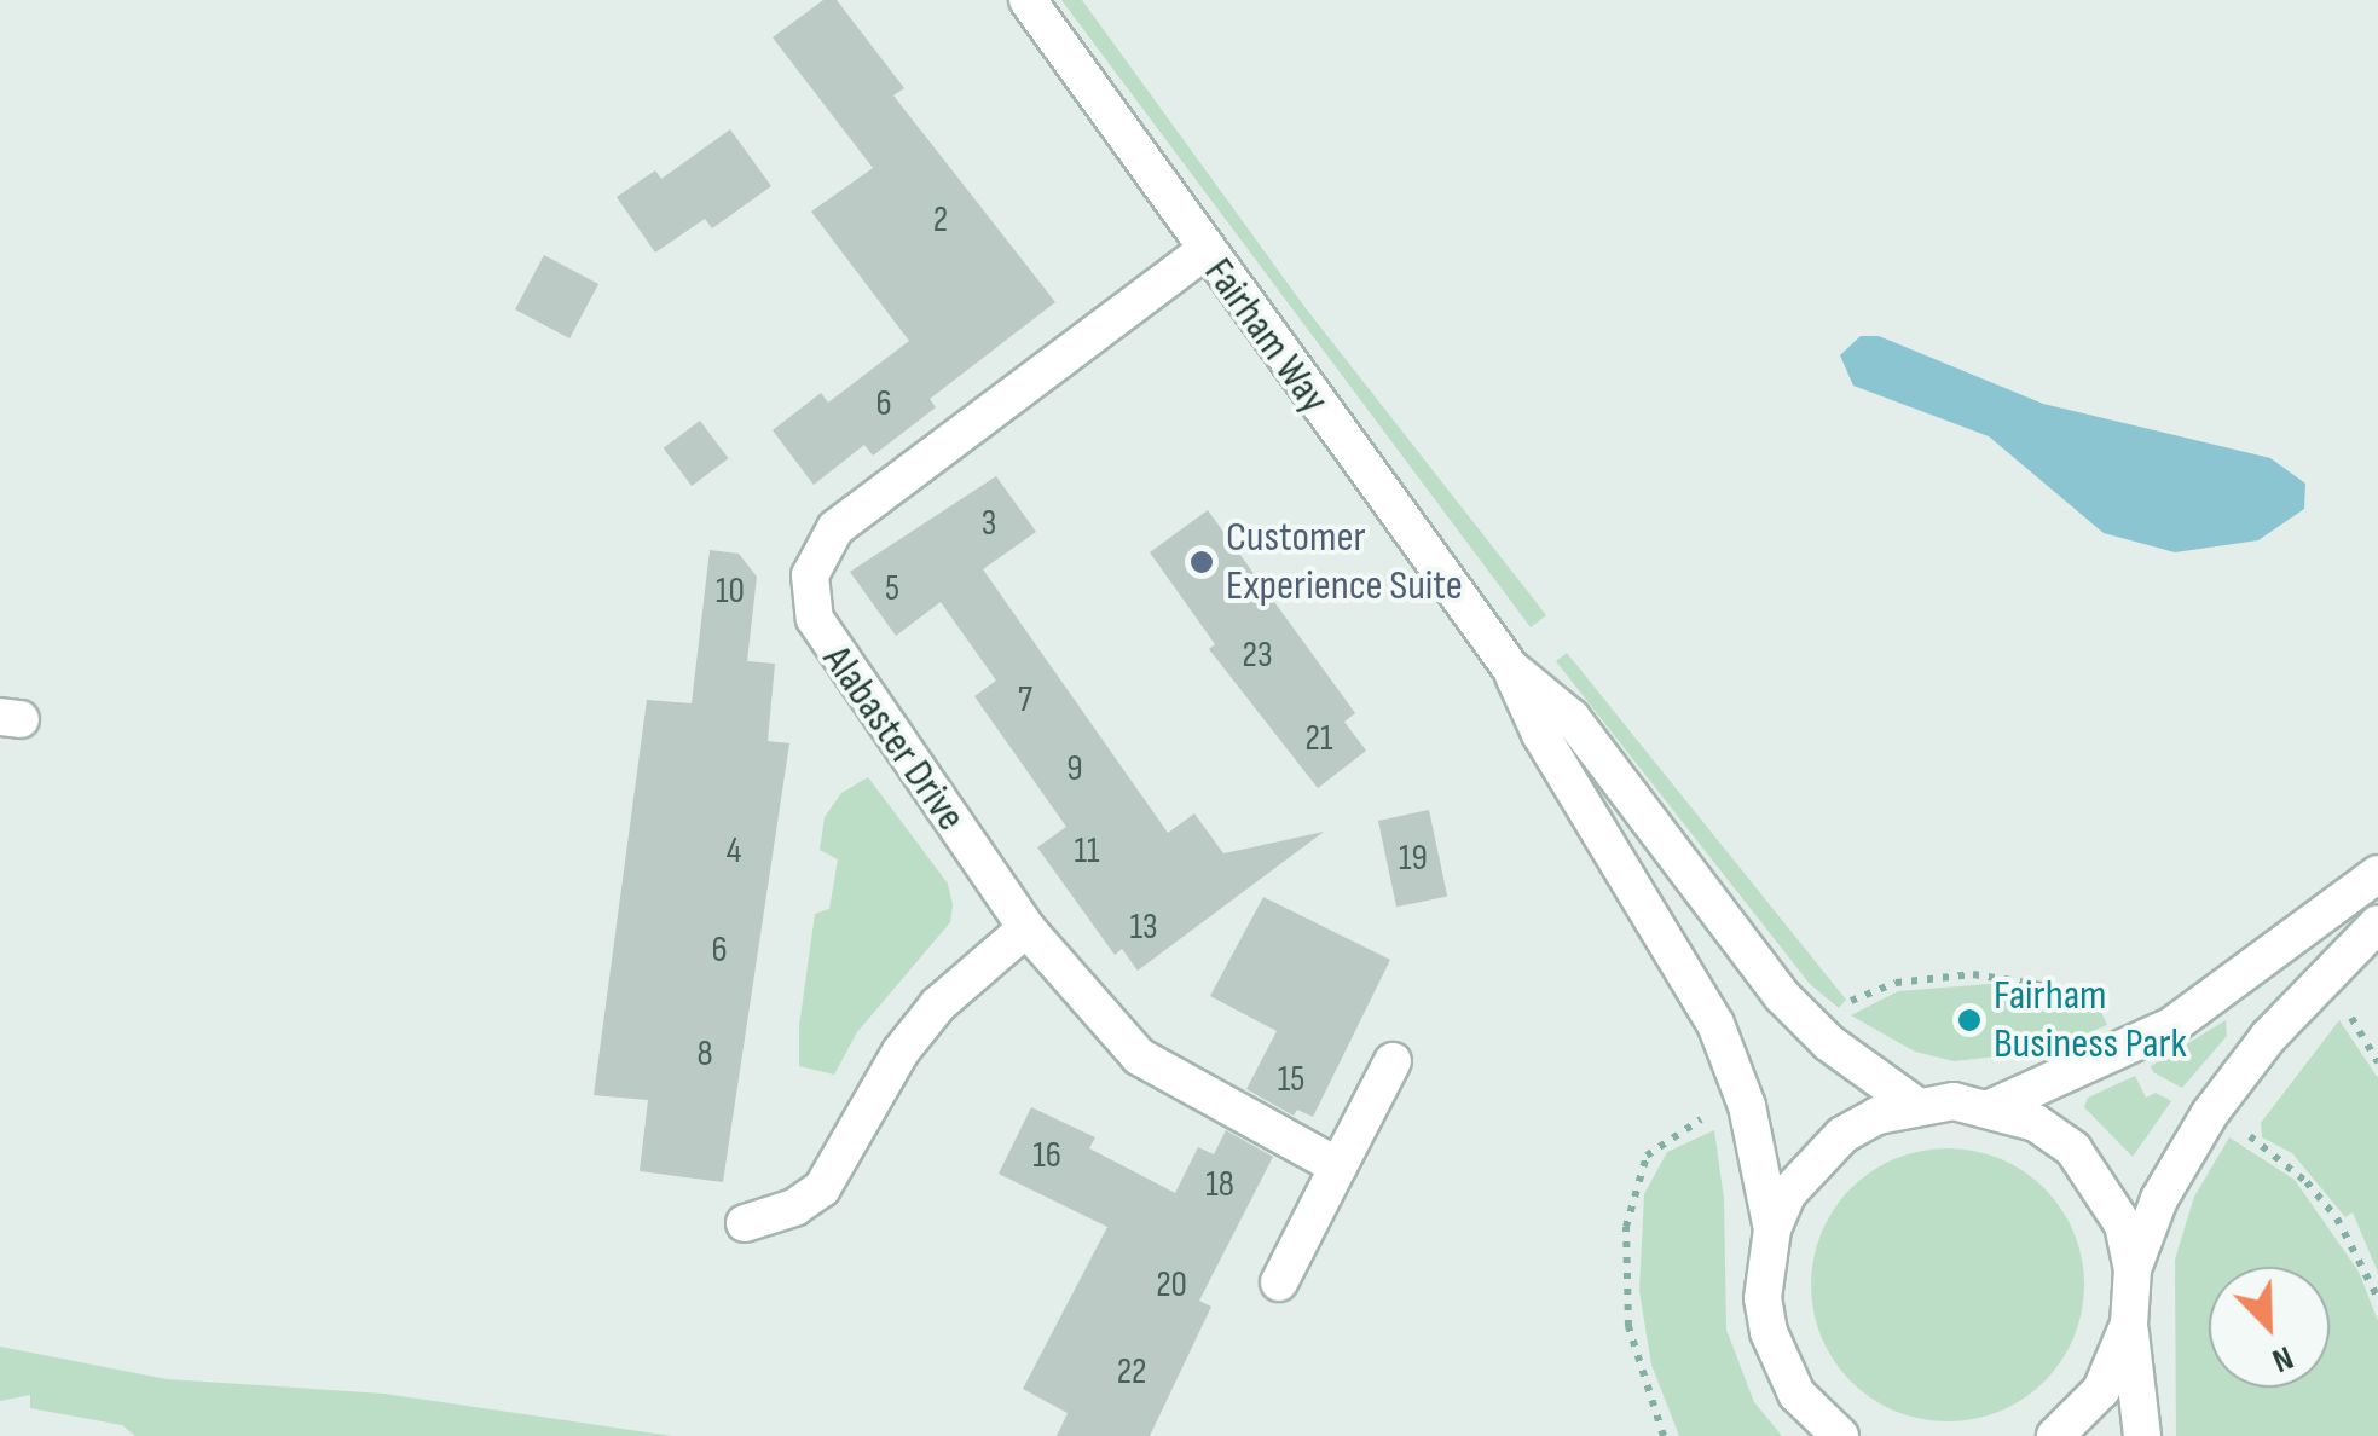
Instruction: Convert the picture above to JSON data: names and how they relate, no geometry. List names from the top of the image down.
{
  "streets": {
    "street": ["Fairham Way", "Alabaster Drive"]
  },
  "crossings": [
    ["Fairham Way", "Alabaster Drive"]
  ],
  "places": ["Customer Experience Suite", "Fairham Business Park"],
  "house_numbers": [
    "2",
    "6",
    "3",
    "5",
    "10",
    "23",
    "7",
    "21",
    "9",
    "4",
    "11",
    "19",
    "13",
    "6",
    "8",
    "15",
    "16",
    "18",
    "20",
    "22"
  ],
  "north": "bottom right"
}
